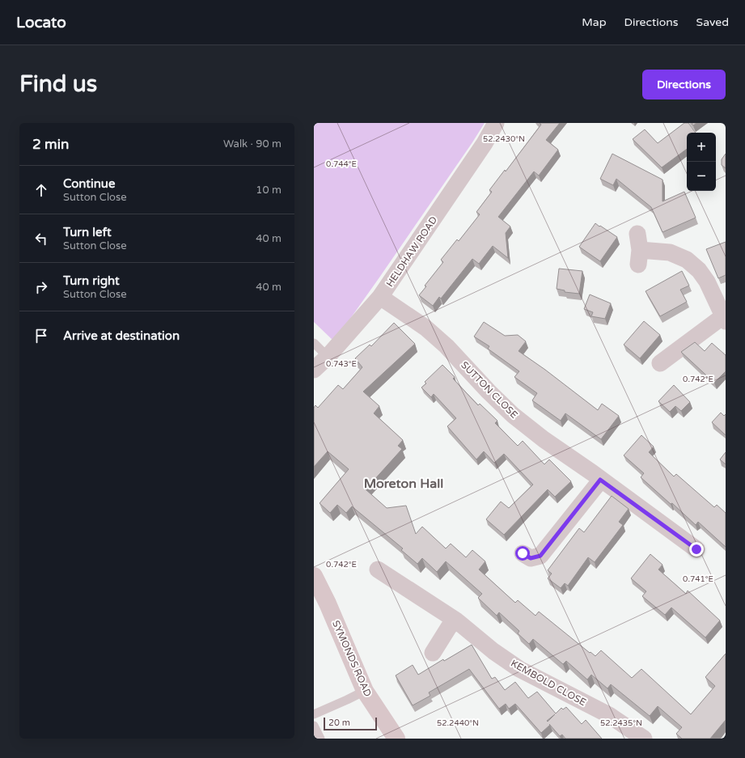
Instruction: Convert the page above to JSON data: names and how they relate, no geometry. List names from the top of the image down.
{
  "streets": {
    "street": [
      "HELDHAW ROAD",
      "SUTTON CLOSE",
      "SYMONDS ROAD",
      "KEMBOLD CLOSE"
    ]
  },
  "crossings": [
    ["HELDHAW ROAD", "SUTTON CLOSE"]
  ],
  "districts": ["Moreton Hall"],
  "scale_bar": "20 m",
  "page": {
    "header": "Locato",
    "nav": ["Map", "Directions", "Saved"],
    "buttons": "Directions",
    "title": "Find us",
    "heading": ["2 min", "Walk · 90 m"],
    "map_buttons": ["+", "−"],
    "list": [
      ["Continue", "Sutton Close", "10 m"],
      ["Turn left", "Sutton Close", "40 m"],
      ["Turn right", "Sutton Close", "40 m"],
      "Arrive at destination"
    ],
    "scale": "20 m"
  },
  "coordinates": [
    "52.2430°N",
    "0.744°E",
    "0.743°E",
    "0.742°E",
    "0.741°E",
    "52.2440°N",
    "52.2435°N"
  ]
}
